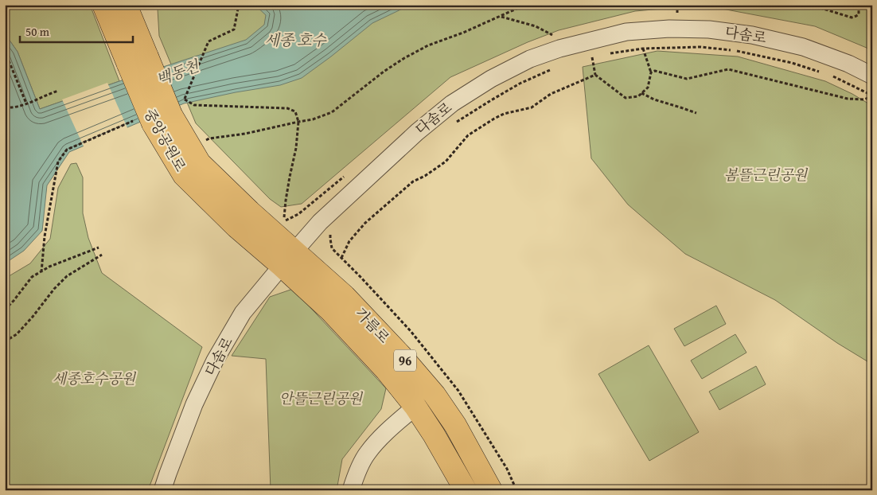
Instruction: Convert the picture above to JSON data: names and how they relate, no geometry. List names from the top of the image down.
{
  "streets": {
    "main road": ["중앙공원로", "가름로", "96"],
    "street": ["다솜로"]
  },
  "crossings": [
    ["다솜로", "중앙공원로"],
    ["다솜로", "가름로"],
    ["중앙공원로", "가름로"]
  ],
  "water": ["세종 호수", "백동천"],
  "parks": ["봄뜰근린공원", "세종호수공원", "안뜰근린공원"],
  "scale_bar": "50 m"
}
